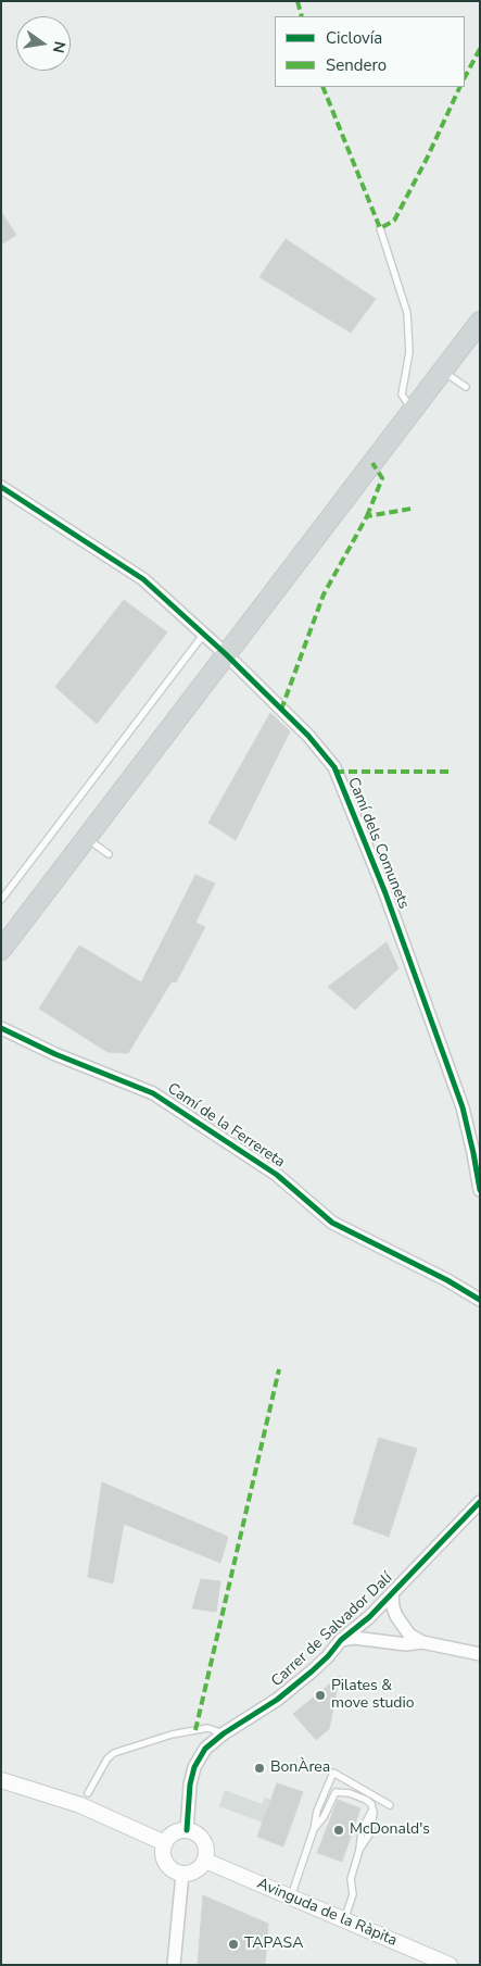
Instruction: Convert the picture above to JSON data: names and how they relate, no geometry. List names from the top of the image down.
{
  "streets": {
    "street": [
      "Camí dels Comunets",
      "Camí de la Ferrereta",
      "Carrer de Salvador Dalí",
      "Avinguda de la Ràpita"
    ]
  },
  "crossings": [
    ["Carrer de Salvador Dalí", "Avinguda de la Ràpita"]
  ],
  "places": [
    "Pilates & move studio",
    "BonÀrea",
    "McDonald's",
    "TAPASA"
  ],
  "legend": ["Ciclovía", "Sendero"],
  "north": "right"
}
